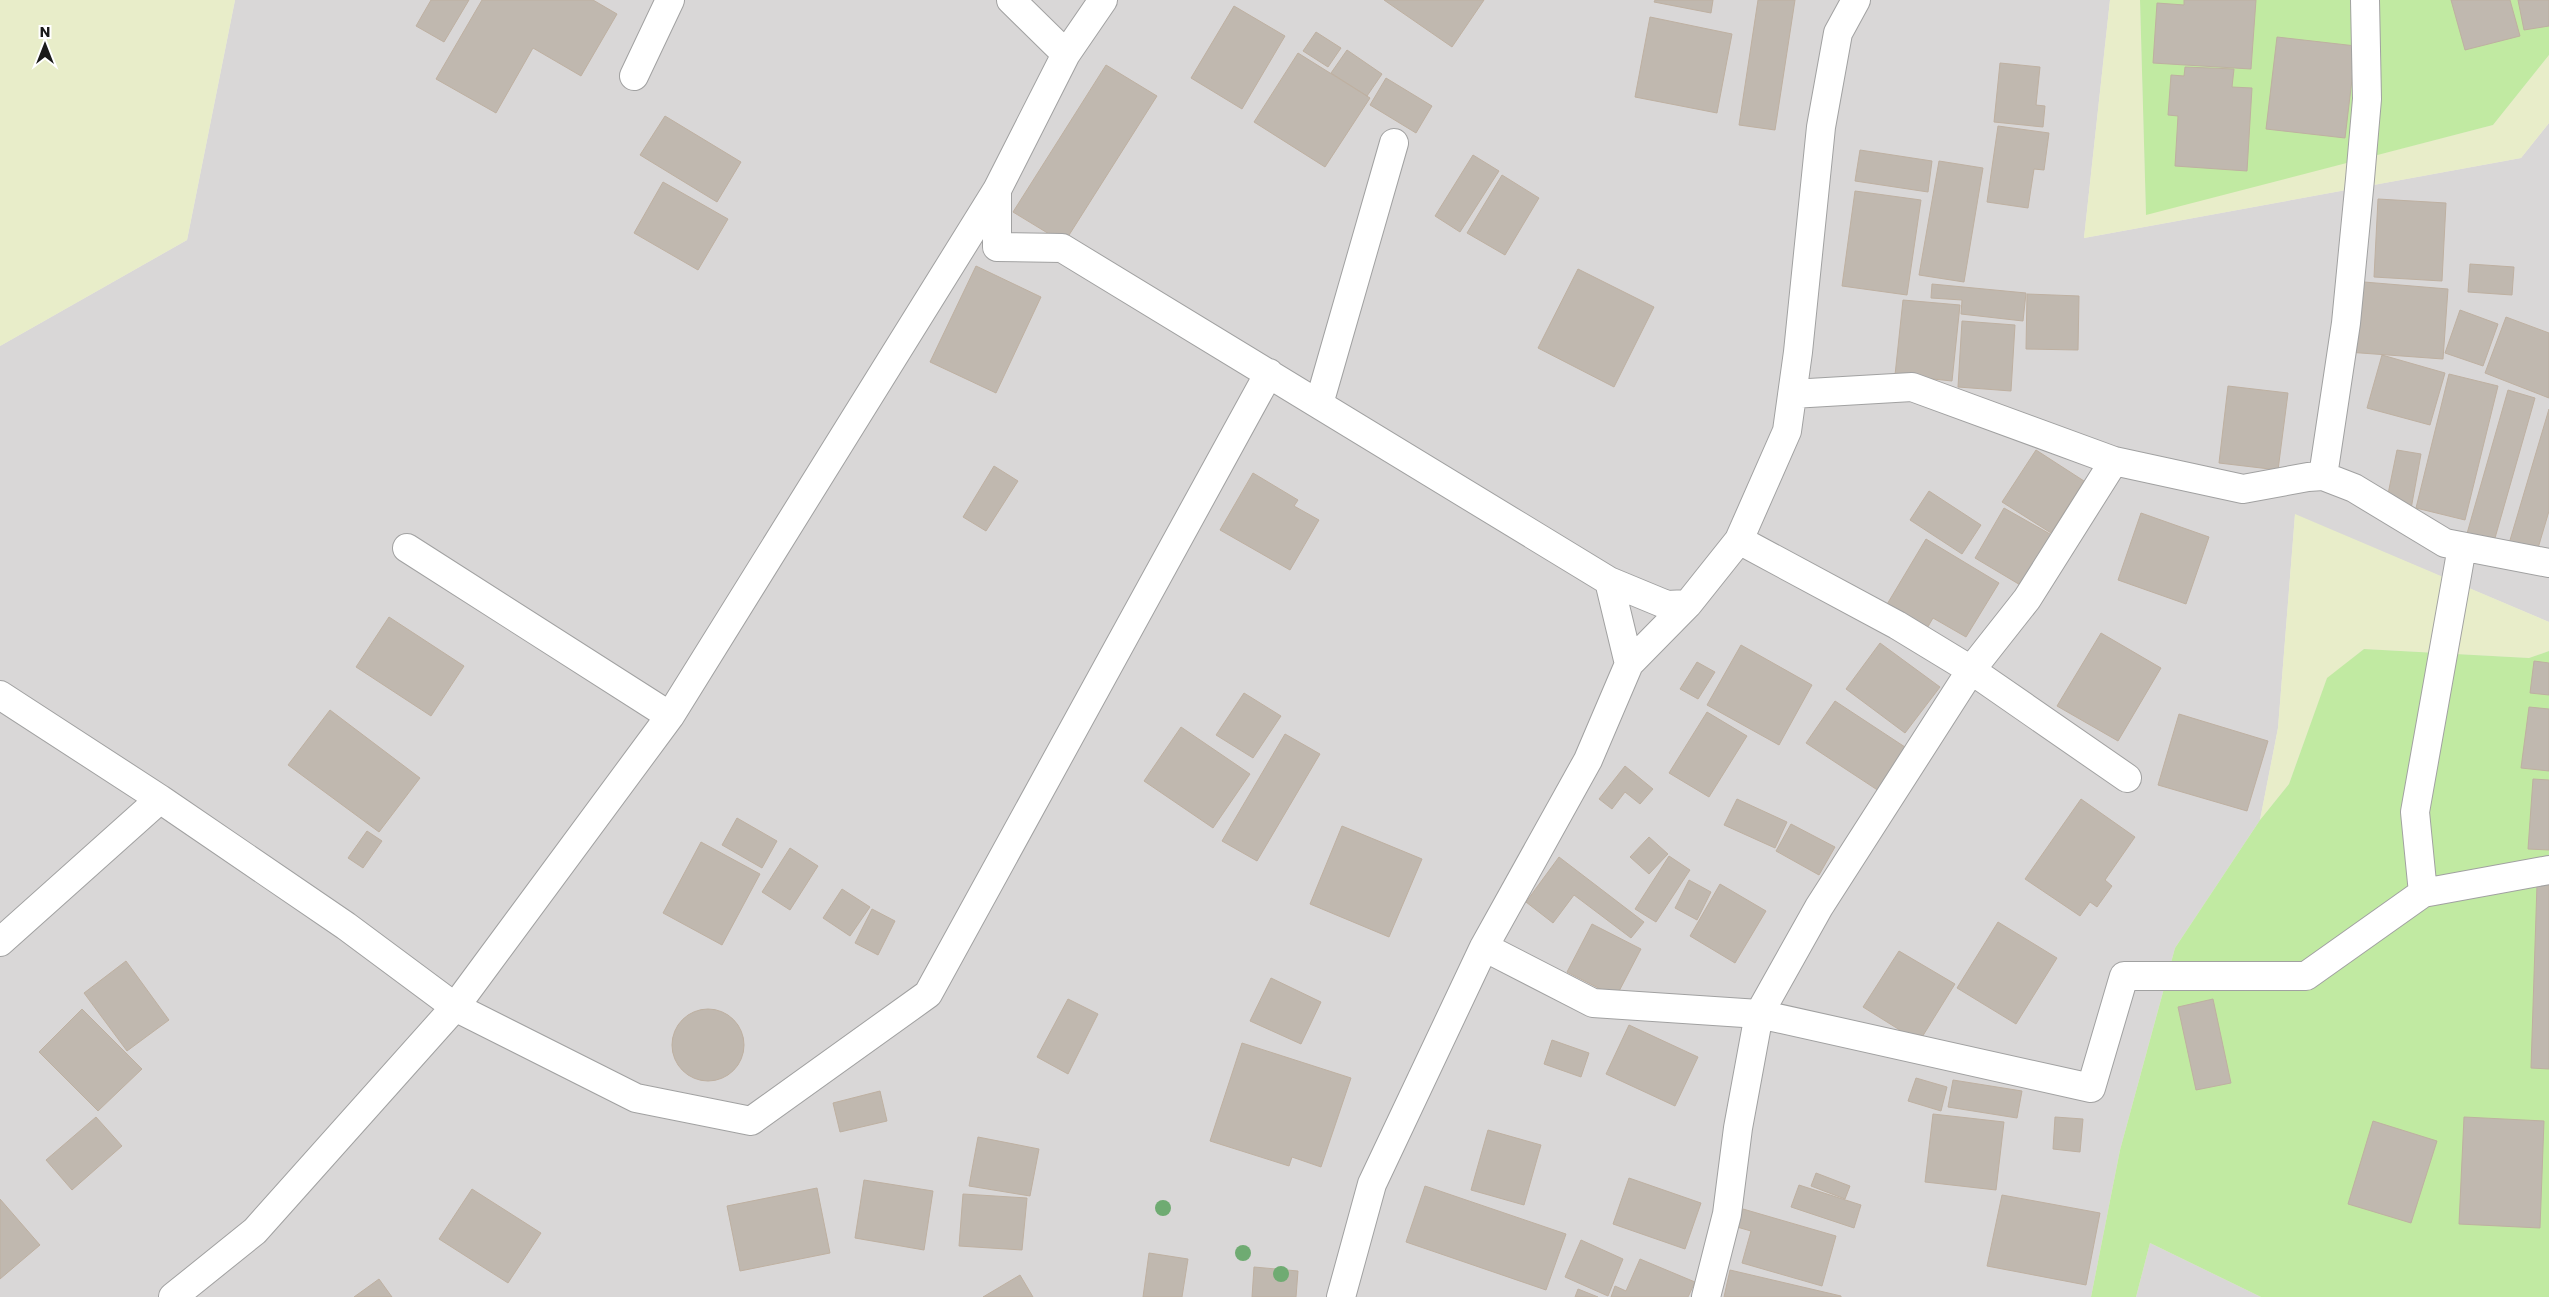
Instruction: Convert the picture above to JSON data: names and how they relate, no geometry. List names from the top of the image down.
{
  "north": "top"
}
